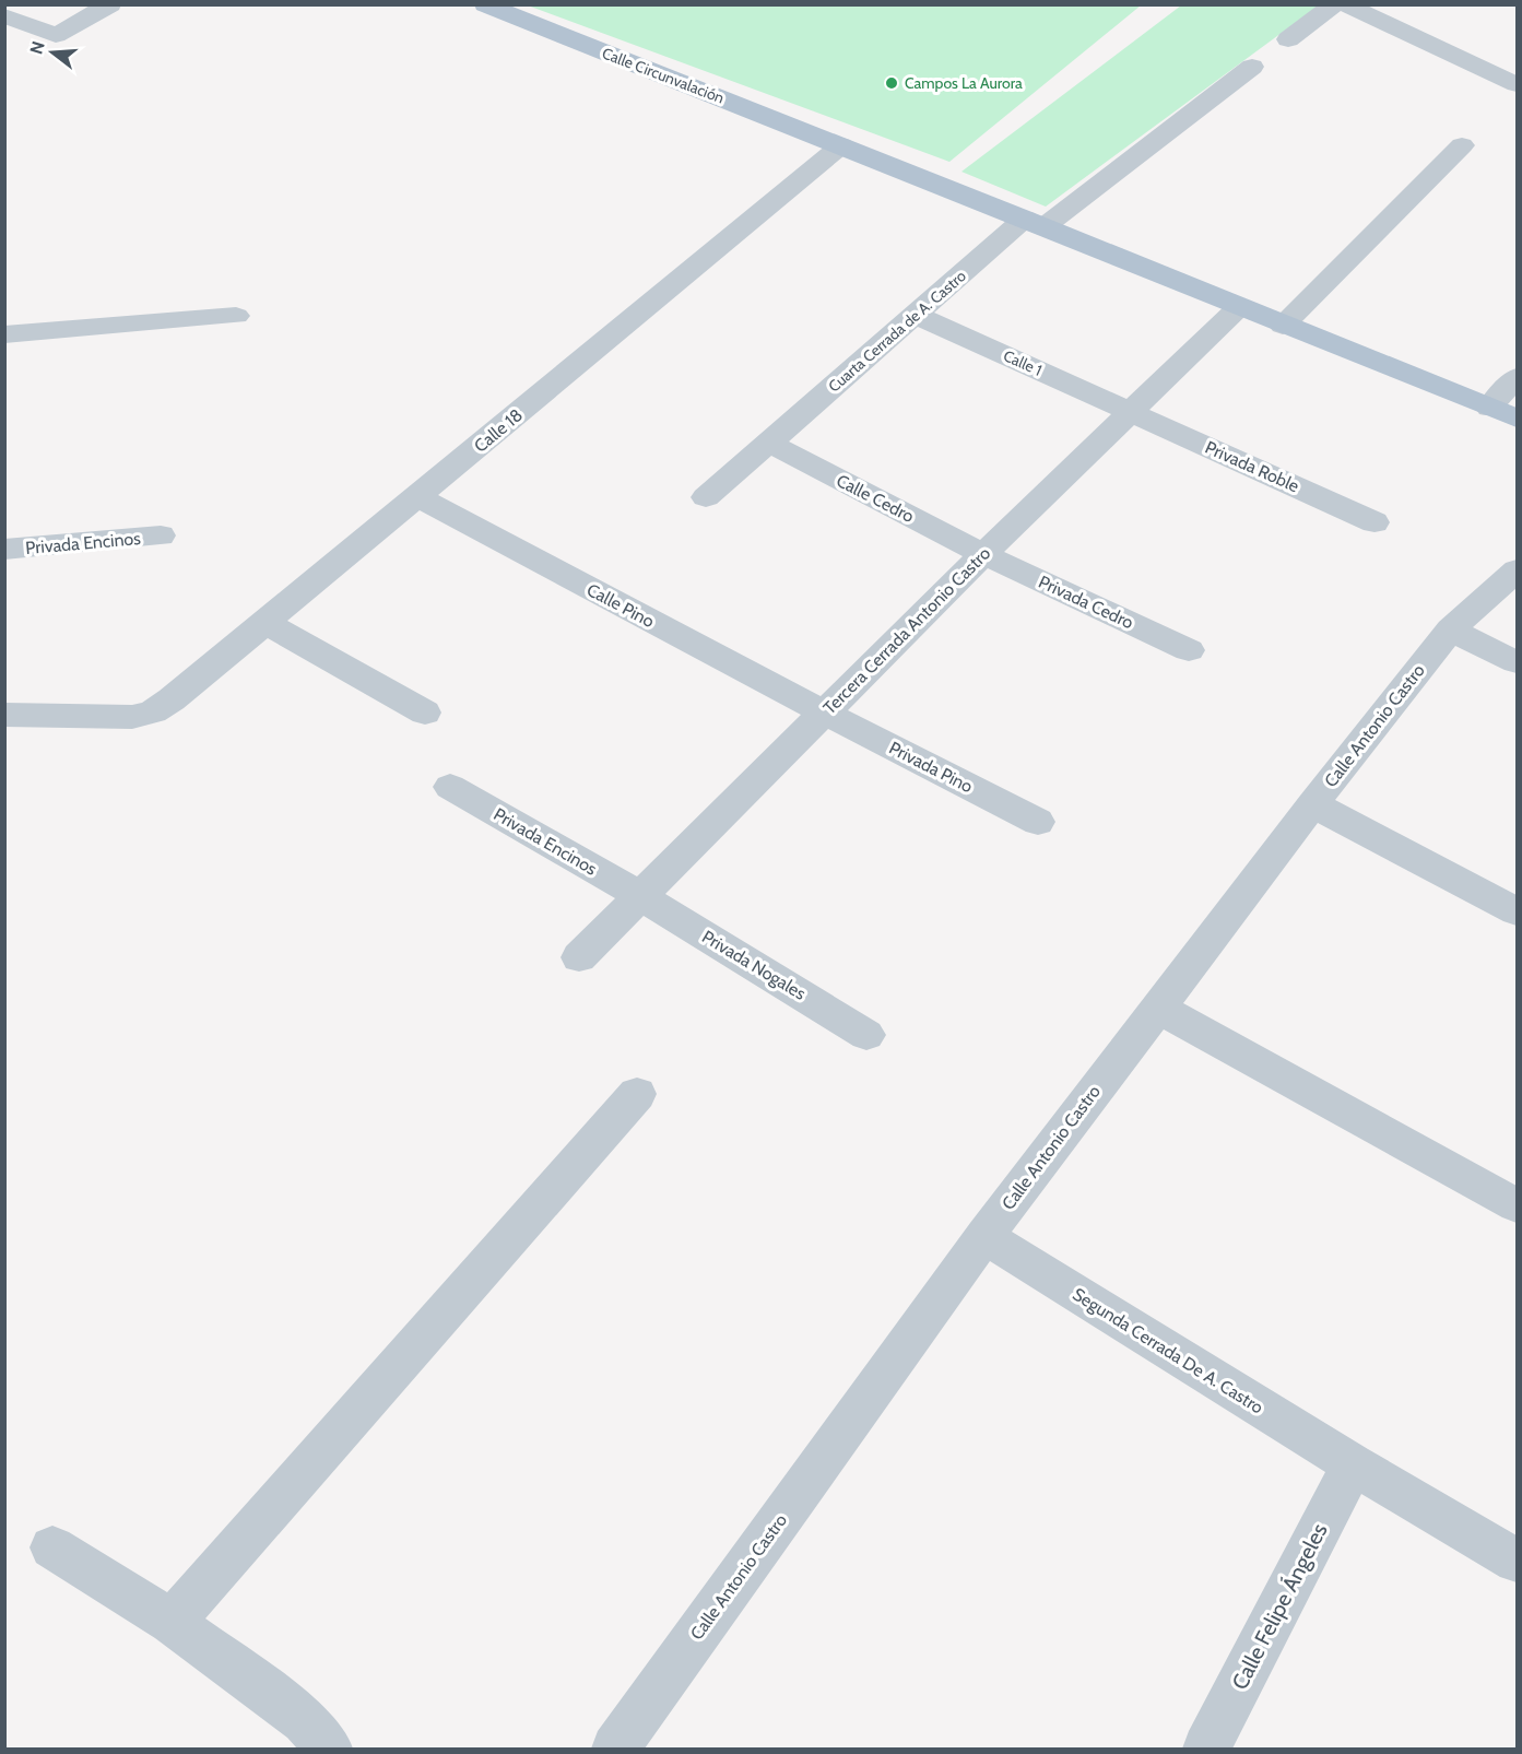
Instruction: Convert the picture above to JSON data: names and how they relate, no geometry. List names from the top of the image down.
{
  "streets": {
    "main road": ["Calle Circunvalación"],
    "street": [
      "Cuarta Cerrada de A. Castro",
      "Calle 1",
      "Calle 18",
      "Privada Roble",
      "Calle Cedro",
      "Privada Encinos",
      "Privada Cedro",
      "Calle Pino",
      "Tercera Cerrada Antonio Castro",
      "Calle Antonio Castro",
      "Privada Pino",
      "Privada Nogales",
      "Segunda Cerrada De A. Castro",
      "Calle Felipe Ángeles"
    ]
  },
  "crossings": [
    ["Calle Circunvalación", "Cuarta Cerrada de A. Castro"],
    ["Calle Circunvalación", "Calle 18"],
    ["Calle Circunvalación", "Tercera Cerrada Antonio Castro"],
    ["Cuarta Cerrada de A. Castro", "Calle 1"],
    ["Cuarta Cerrada de A. Castro", "Calle Cedro"],
    ["Calle 1", "Privada Roble"],
    ["Calle 1", "Tercera Cerrada Antonio Castro"],
    ["Calle 18", "Calle Pino"],
    ["Privada Roble", "Tercera Cerrada Antonio Castro"],
    ["Calle Cedro", "Privada Cedro"],
    ["Calle Cedro", "Tercera Cerrada Antonio Castro"],
    ["Privada Encinos", "Tercera Cerrada Antonio Castro"],
    ["Privada Encinos", "Privada Nogales"],
    ["Privada Cedro", "Tercera Cerrada Antonio Castro"],
    ["Calle Pino", "Tercera Cerrada Antonio Castro"],
    ["Calle Pino", "Privada Pino"],
    ["Tercera Cerrada Antonio Castro", "Privada Pino"],
    ["Tercera Cerrada Antonio Castro", "Privada Nogales"],
    ["Calle Antonio Castro", "Segunda Cerrada De A. Castro"],
    ["Segunda Cerrada De A. Castro", "Calle Felipe Ángeles"]
  ],
  "places": ["Campos La Aurora"],
  "north": "left"
}
